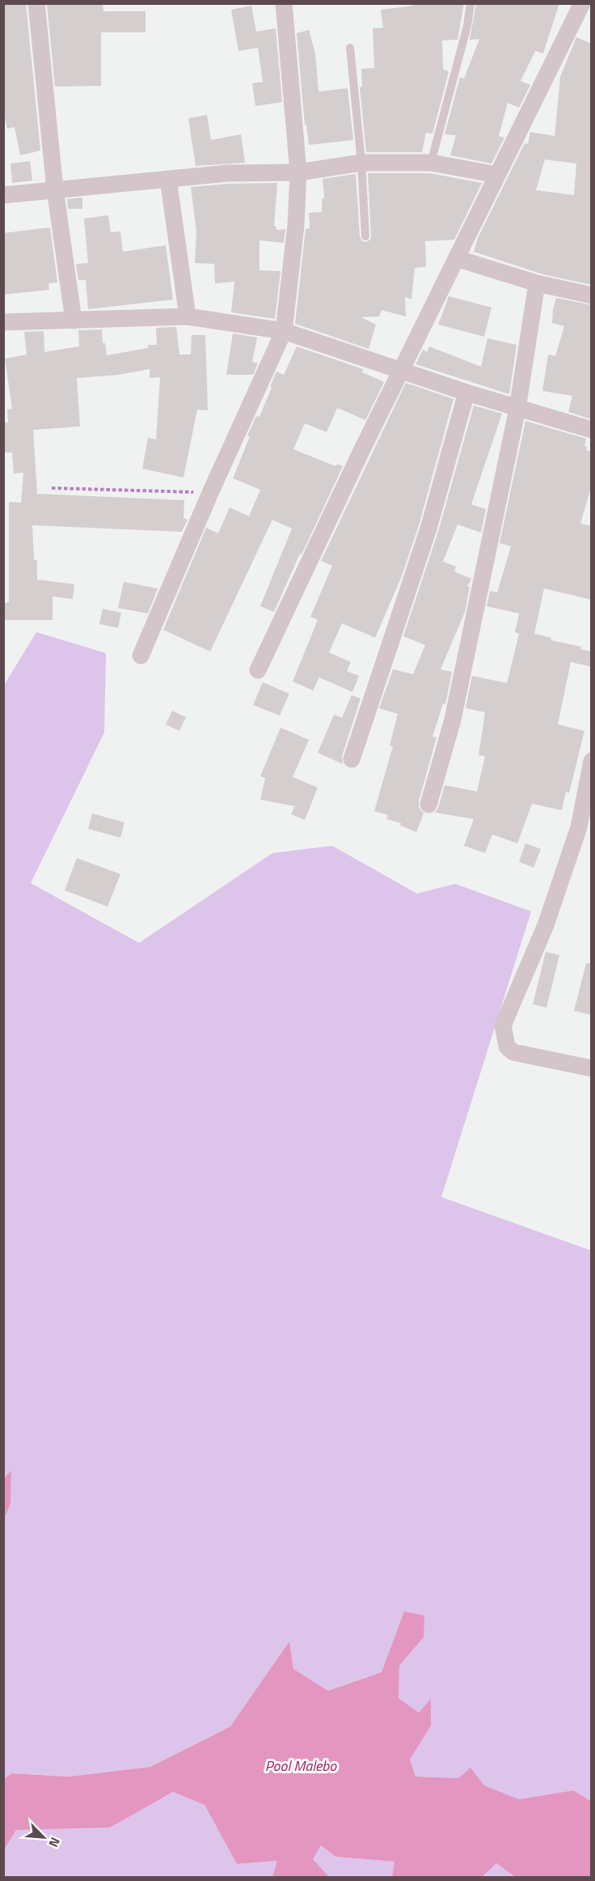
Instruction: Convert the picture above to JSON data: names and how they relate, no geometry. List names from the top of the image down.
{
  "water": ["Pool Malebo"],
  "north": "bottom right"
}
